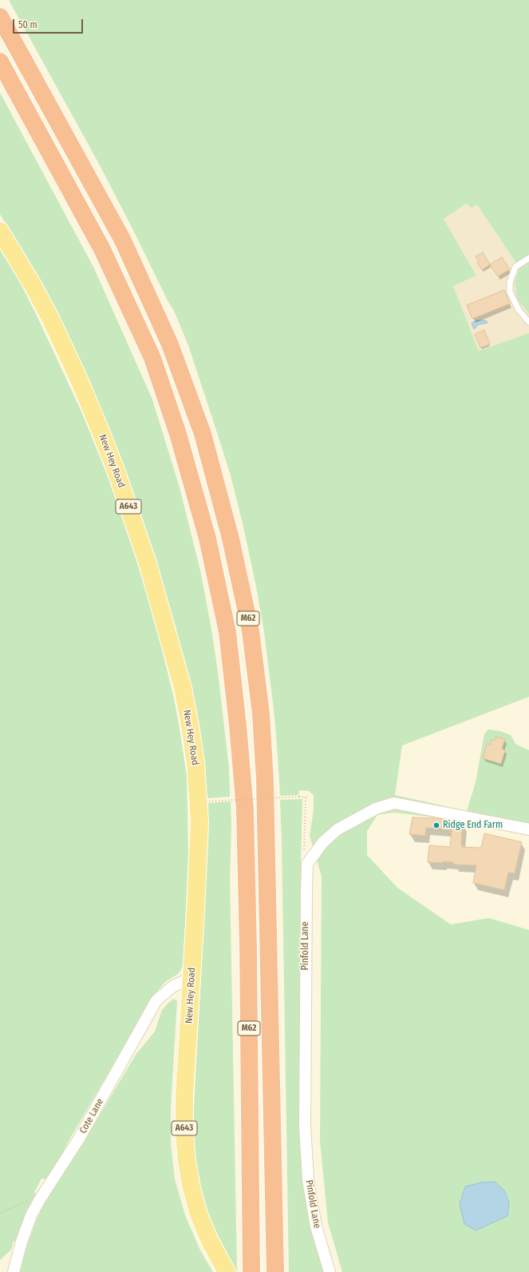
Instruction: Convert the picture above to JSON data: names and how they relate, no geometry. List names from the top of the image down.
{
  "streets": {
    "highway": ["M62"],
    "main road": ["New Hey Road", "A643"],
    "street": ["Pinfold Lane", "Cote Lane"]
  },
  "crossings": [
    ["New Hey Road", "Cote Lane"]
  ],
  "places": ["Ridge End Farm"],
  "scale_bar": "50 m"
}
